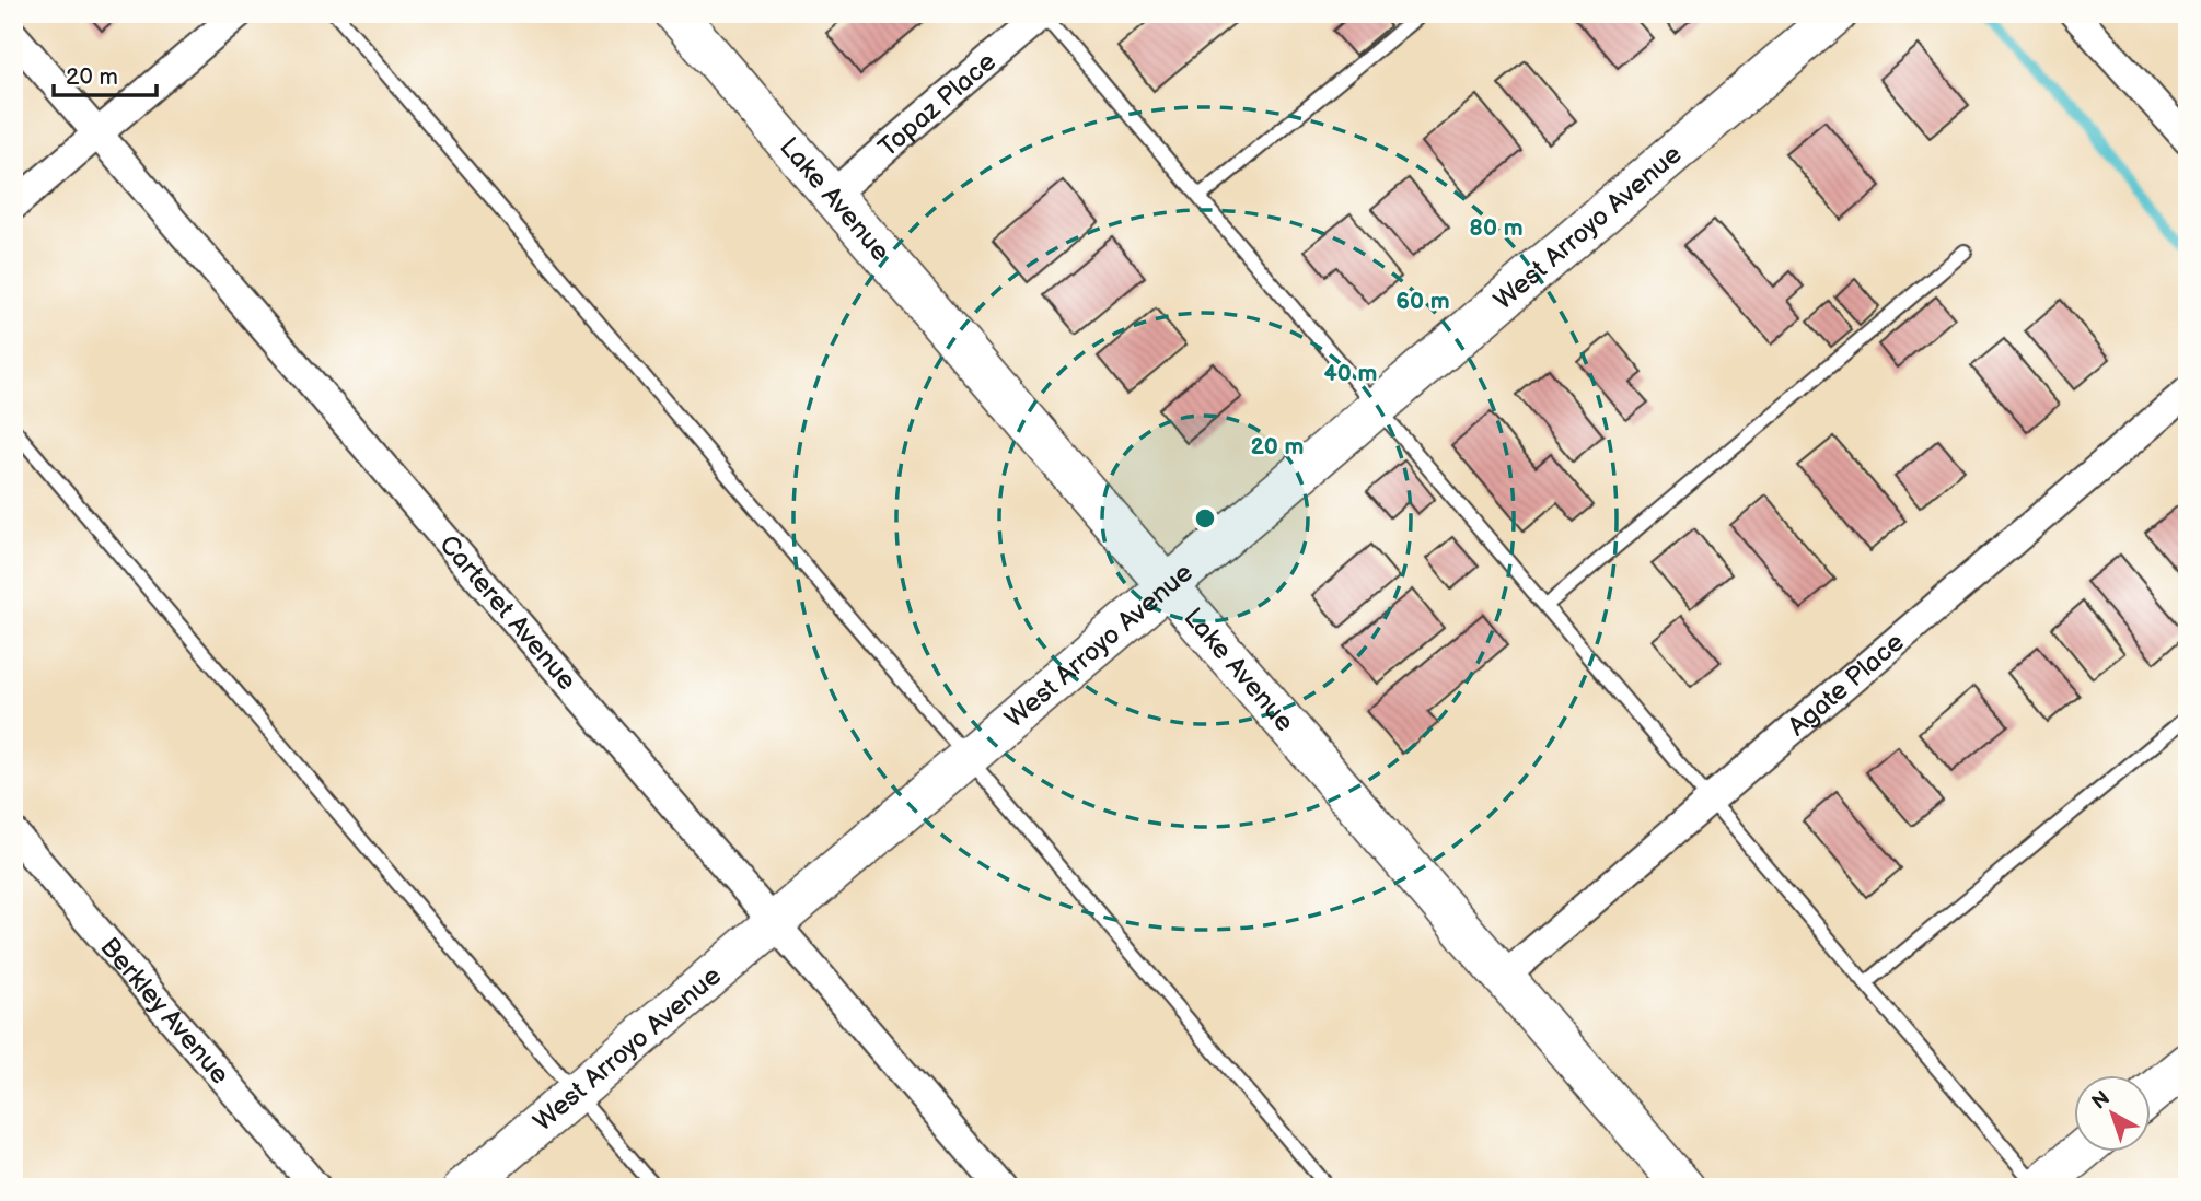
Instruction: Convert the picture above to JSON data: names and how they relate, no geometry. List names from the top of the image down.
{
  "streets": {
    "street": [
      "Topaz Place",
      "Lake Avenue",
      "West Arroyo Avenue",
      "Carteret Avenue",
      "Agate Place",
      "Berkley Avenue"
    ]
  },
  "crossings": [
    ["Topaz Place", "Lake Avenue"],
    ["Lake Avenue", "West Arroyo Avenue"],
    ["Lake Avenue", "Agate Place"],
    ["West Arroyo Avenue", "Carteret Avenue"]
  ],
  "scale_bar": "20 m",
  "north": "top left",
  "rings": [
    "80 m",
    "60 m",
    "40 m",
    "20 m"
  ]
}
